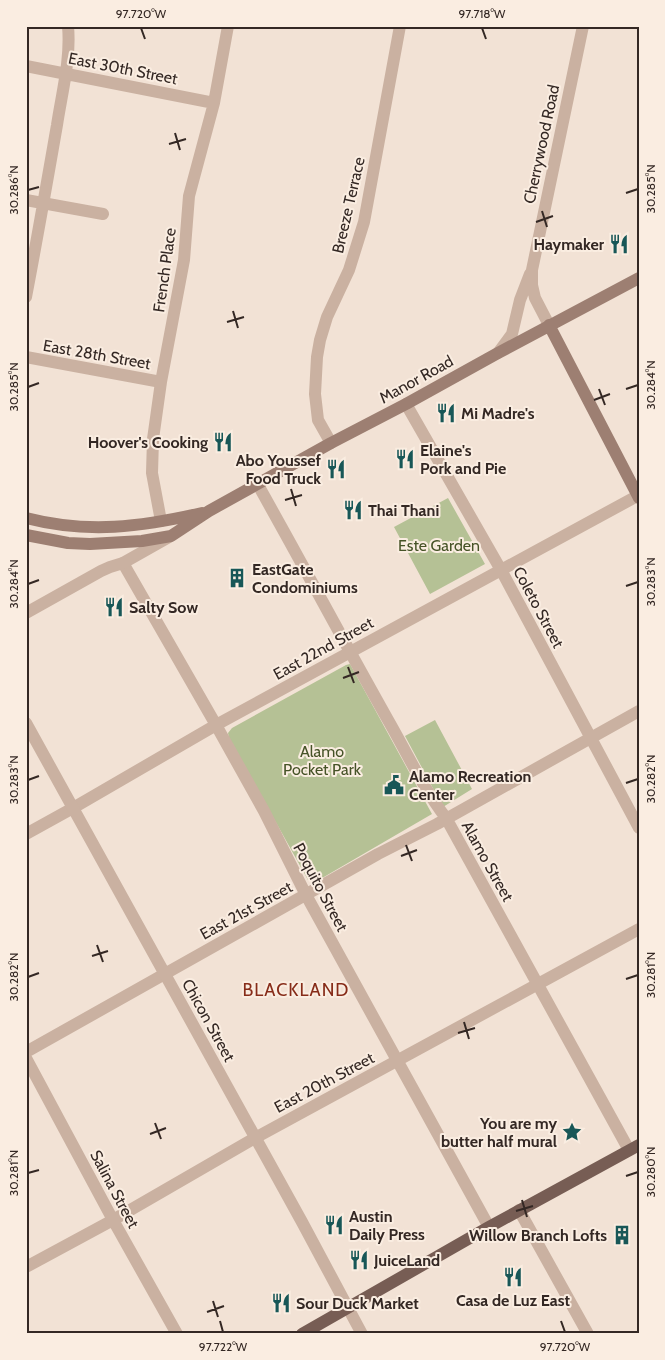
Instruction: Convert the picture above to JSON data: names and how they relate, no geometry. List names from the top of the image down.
{
  "streets": {
    "main road": ["Manor Road"],
    "street": [
      "East 30th Street",
      "Cherrywood Road",
      "Breeze Terrace",
      "French Place",
      "East 28th Street",
      "Coleto Street",
      "East 22nd Street",
      "Alamo Street",
      "Poquito Street",
      "East 21st Street",
      "Chicon Street",
      "East 20th Street",
      "Salina Street"
    ]
  },
  "crossings": [
    ["East 30th Street", "French Place"],
    ["Cherrywood Road", "Manor Road"],
    ["Breeze Terrace", "Manor Road"],
    ["French Place", "East 28th Street"],
    ["Manor Road", "Coleto Street"],
    ["Manor Road", "Alamo Street"],
    ["Coleto Street", "East 22nd Street"],
    ["Coleto Street", "East 21st Street"],
    ["East 22nd Street", "Alamo Street"],
    ["East 22nd Street", "Poquito Street"],
    ["East 22nd Street", "Chicon Street"],
    ["Alamo Street", "East 21st Street"],
    ["Alamo Street", "East 20th Street"],
    ["Poquito Street", "East 21st Street"],
    ["Poquito Street", "East 20th Street"],
    ["East 21st Street", "Chicon Street"],
    ["Chicon Street", "East 20th Street"],
    ["East 20th Street", "Salina Street"]
  ],
  "districts": ["BLACKLAND"],
  "parks": ["Este Garden", "Alamo Pocket Park"],
  "places": {
    "restaurant": [
      "Haymaker",
      "Mi Madre's",
      "Hoover's Cooking",
      "Elaine's Pork and Pie",
      "Abo Youssef Food Truck",
      "Thai Thani",
      "Salty Sow",
      "Austin Daily Press",
      "JuiceLand",
      "Casa de Luz East",
      "Sour Duck Market"
    ],
    "building": ["EastGate Condominiums", "Willow Branch Lofts"],
    "public building": ["Alamo Recreation Center"],
    "place": ["You are my butter half mural"]
  },
  "coordinates": [
    "97.720°W",
    "97.718°W",
    "30.285°N",
    "30.286°N",
    "30.284°N",
    "30.283°N",
    "30.282°N",
    "30.281°N",
    "30.280°N",
    "97.722°W"
  ]
}
